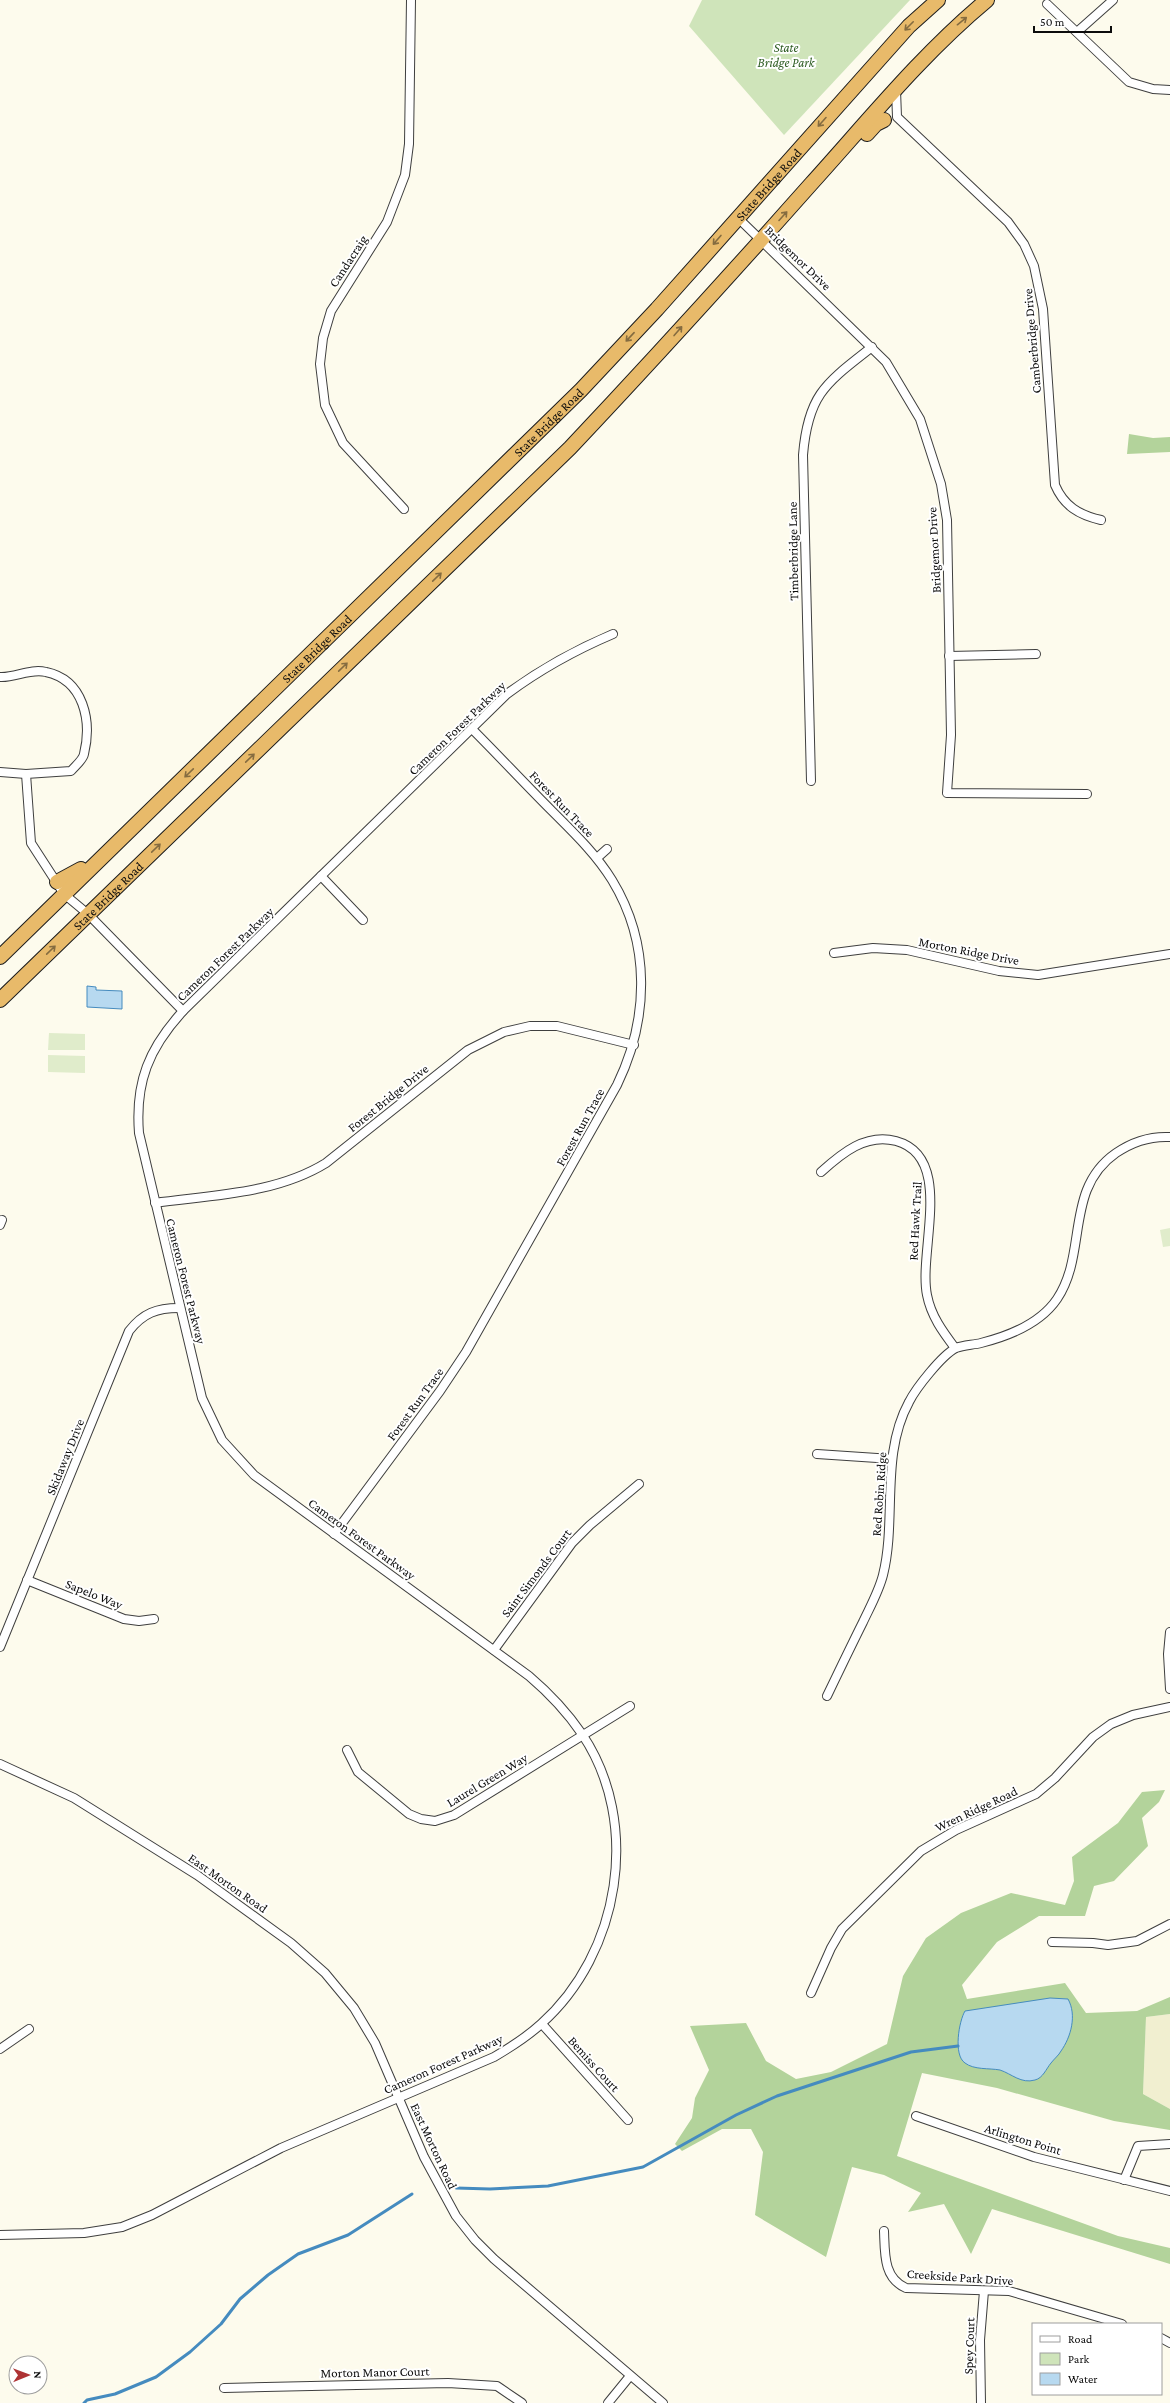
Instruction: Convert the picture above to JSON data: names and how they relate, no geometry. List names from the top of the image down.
{
  "streets": {
    "highway": ["State Bridge Road"],
    "street": [
      "Bridgemor Drive",
      "Candacraig",
      "Camberbridge Drive",
      "Timberbridge Lane",
      "Cameron Forest Parkway",
      "Forest Run Trace",
      "Morton Ridge Drive",
      "Forest Bridge Drive",
      "Red Hawk Trail",
      "Skidaway Drive",
      "Red Robin Ridge",
      "Saint Simonds Court",
      "Sapelo Way",
      "Laurel Green Way",
      "Wren Ridge Road",
      "East Morton Road",
      "Bemiss Court",
      "Arlington Point",
      "Creekside Park Drive",
      "Spey Court",
      "Morton Manor Court"
    ]
  },
  "crossings": [
    ["State Bridge Road", "Bridgemor Drive"],
    ["State Bridge Road", "Camberbridge Drive"],
    ["Bridgemor Drive", "Timberbridge Lane"],
    ["Cameron Forest Parkway", "Forest Run Trace"],
    ["Cameron Forest Parkway", "Forest Bridge Drive"],
    ["Cameron Forest Parkway", "Skidaway Drive"],
    ["Cameron Forest Parkway", "Saint Simonds Court"],
    ["Cameron Forest Parkway", "Laurel Green Way"],
    ["Cameron Forest Parkway", "East Morton Road"],
    ["Cameron Forest Parkway", "Bemiss Court"],
    ["Forest Run Trace", "Forest Bridge Drive"],
    ["Red Hawk Trail", "Red Robin Ridge"],
    ["Skidaway Drive", "Sapelo Way"],
    ["Creekside Park Drive", "Spey Court"]
  ],
  "parks": ["State Bridge Park"],
  "legend": ["Road", "Park", "Water"],
  "scale_bar": "50 m",
  "north": "right"
}
